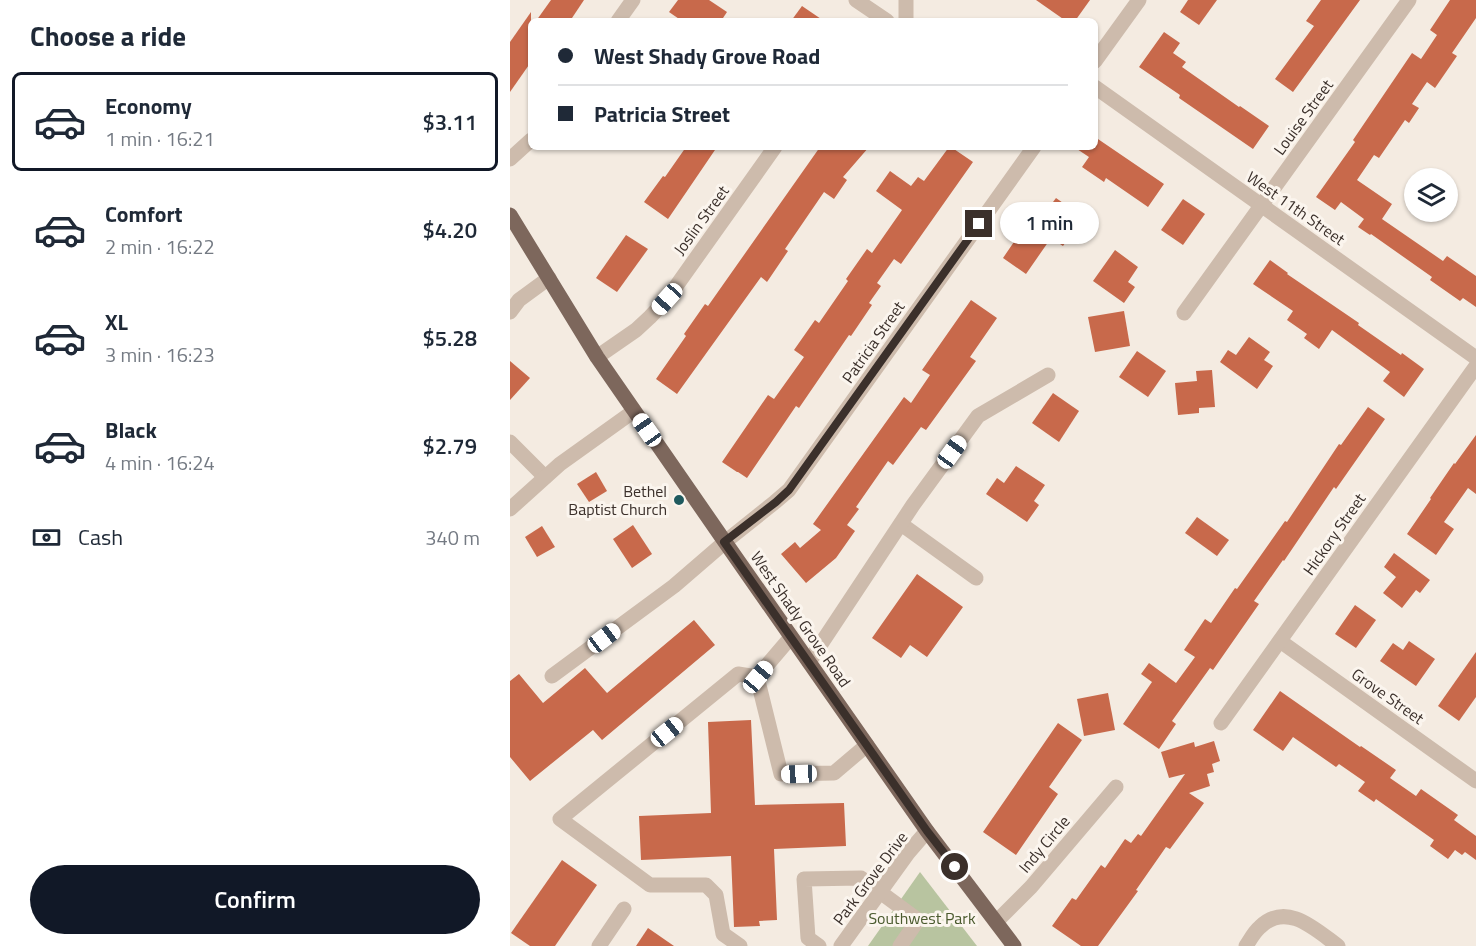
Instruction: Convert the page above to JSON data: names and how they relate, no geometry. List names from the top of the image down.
{
  "streets": {
    "main road": ["West Shady Grove Road"],
    "street": [
      "Louise Street",
      "West 11th Street",
      "Joslin Street",
      "Patricia Street",
      "Hickory Street",
      "Grove Street",
      "Indy Circle",
      "Park Grove Drive"
    ]
  },
  "crossings": [
    ["Louise Street", "West 11th Street"],
    ["Joslin Street", "West Shady Grove Road"],
    ["Patricia Street", "West Shady Grove Road"],
    ["Hickory Street", "Grove Street"],
    ["West Shady Grove Road", "Indy Circle"],
    ["West Shady Grove Road", "Park Grove Drive"]
  ],
  "parks": ["Southwest Park"],
  "places": ["Bethel Baptist Church"],
  "page": {
    "heading": "Choose a ride",
    "banner": ["West Shady Grove Road", "Patricia Street"],
    "list": [
      {
        "name": "Economy",
        "note": "1 min · 16:21",
        "value": "$3.11"
      },
      {
        "name": "Comfort",
        "note": "2 min · 16:22",
        "value": "$4.20"
      },
      {
        "name": "XL",
        "note": "3 min · 16:23",
        "value": "$5.28"
      },
      {
        "name": "Black",
        "note": "4 min · 16:24",
        "value": "$2.79"
      }
    ],
    "bubble": "1 min",
    "pay": ["Cash", "340 m"],
    "buttons": "Confirm"
  }
}
